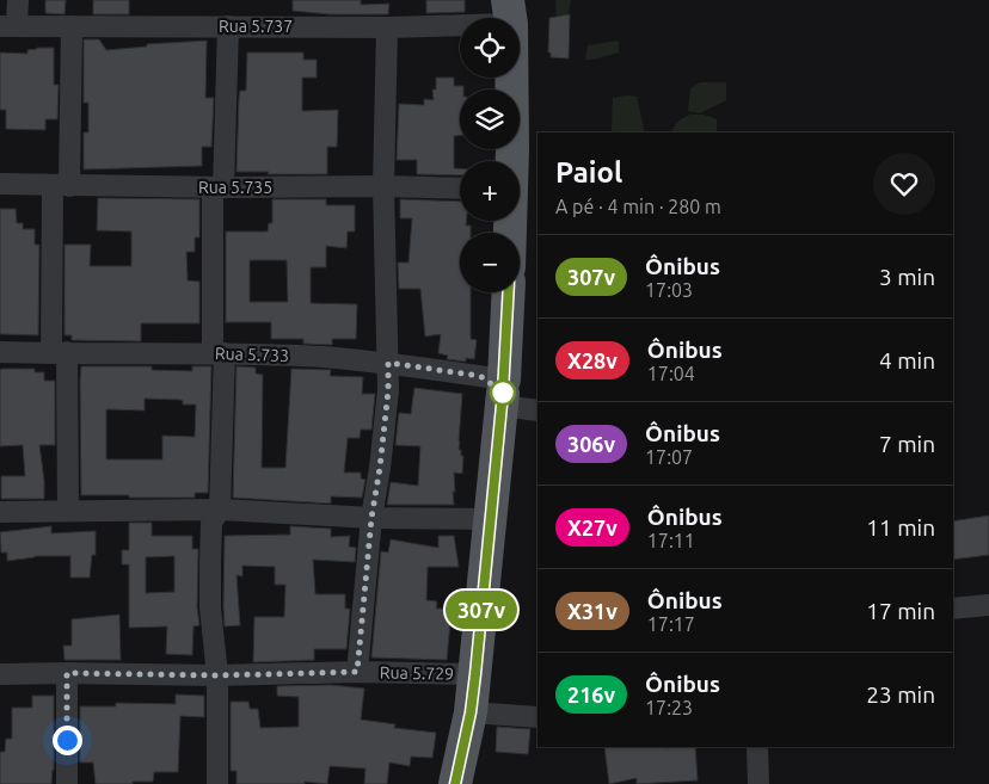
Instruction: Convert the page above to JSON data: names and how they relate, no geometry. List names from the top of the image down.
{
  "streets": {
    "street": [
      "Rua 5.737",
      "Rua 5.735",
      "Rua 5.733",
      "Rua 5.729"
    ]
  },
  "lines": ["bus line 307v"],
  "page": {
    "on_map": "307v",
    "map_buttons": ["+", "−"],
    "heading": ["Paiol", "A pé · 4 min · 280 m"],
    "list": [
      {
        "mark": "307v",
        "name": "Ônibus",
        "note": "17:03",
        "value": "3 min"
      },
      {
        "mark": "X28v",
        "name": "Ônibus",
        "note": "17:04",
        "value": "4 min"
      },
      {
        "mark": "306v",
        "name": "Ônibus",
        "note": "17:07",
        "value": "7 min"
      },
      {
        "mark": "X27v",
        "name": "Ônibus",
        "note": "17:11",
        "value": "11 min"
      },
      {
        "mark": "X31v",
        "name": "Ônibus",
        "note": "17:17",
        "value": "17 min"
      },
      {
        "mark": "216v",
        "name": "Ônibus",
        "note": "17:23",
        "value": "23 min"
      }
    ]
  }
}
